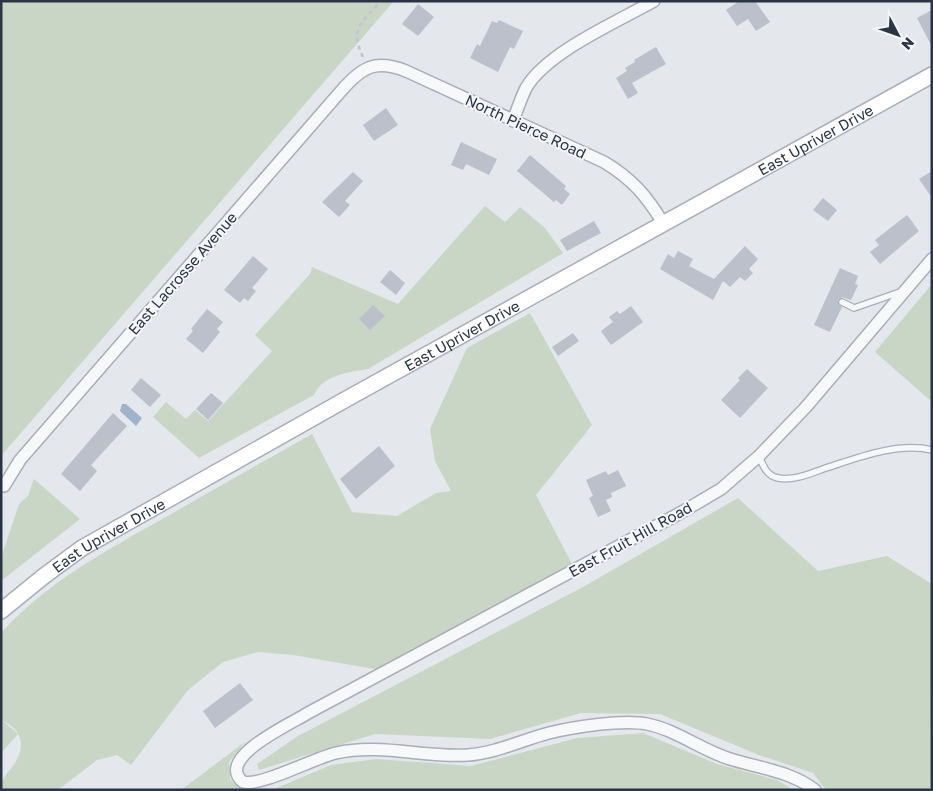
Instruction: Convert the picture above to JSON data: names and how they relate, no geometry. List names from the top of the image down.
{
  "streets": {
    "street": [
      "North Pierce Road",
      "East Upriver Drive",
      "East Lacrosse Avenue",
      "East Fruit Hill Road"
    ]
  },
  "crossings": [
    ["North Pierce Road", "East Upriver Drive"],
    ["North Pierce Road", "East Lacrosse Avenue"]
  ],
  "north": "bottom right"
}
